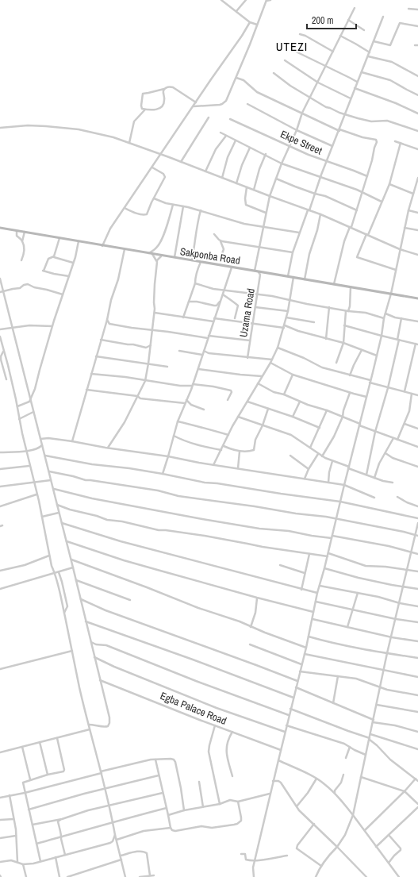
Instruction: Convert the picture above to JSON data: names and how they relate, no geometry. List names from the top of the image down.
{
  "streets": {
    "main road": ["Sakponba Road"],
    "street": ["Ekpe Street", "Uzama Road", "Egba Palace Road"]
  },
  "crossings": [
    ["Sakponba Road", "Uzama Road"]
  ],
  "districts": ["UTEZI"],
  "scale_bar": "200 m"
}
